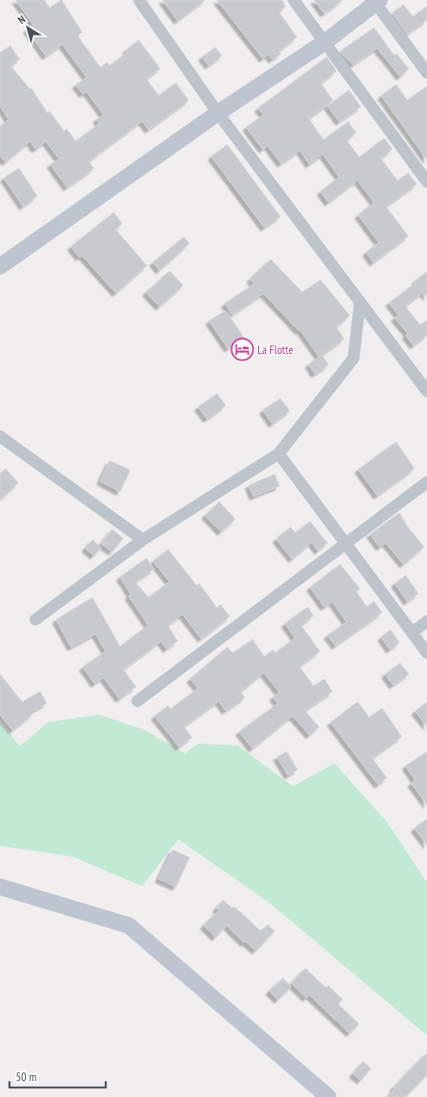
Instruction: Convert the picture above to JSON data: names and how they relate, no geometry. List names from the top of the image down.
{
  "places": {
    "hotel": ["La Flotte"]
  },
  "scale_bar": "50 m",
  "north": "top left"
}
